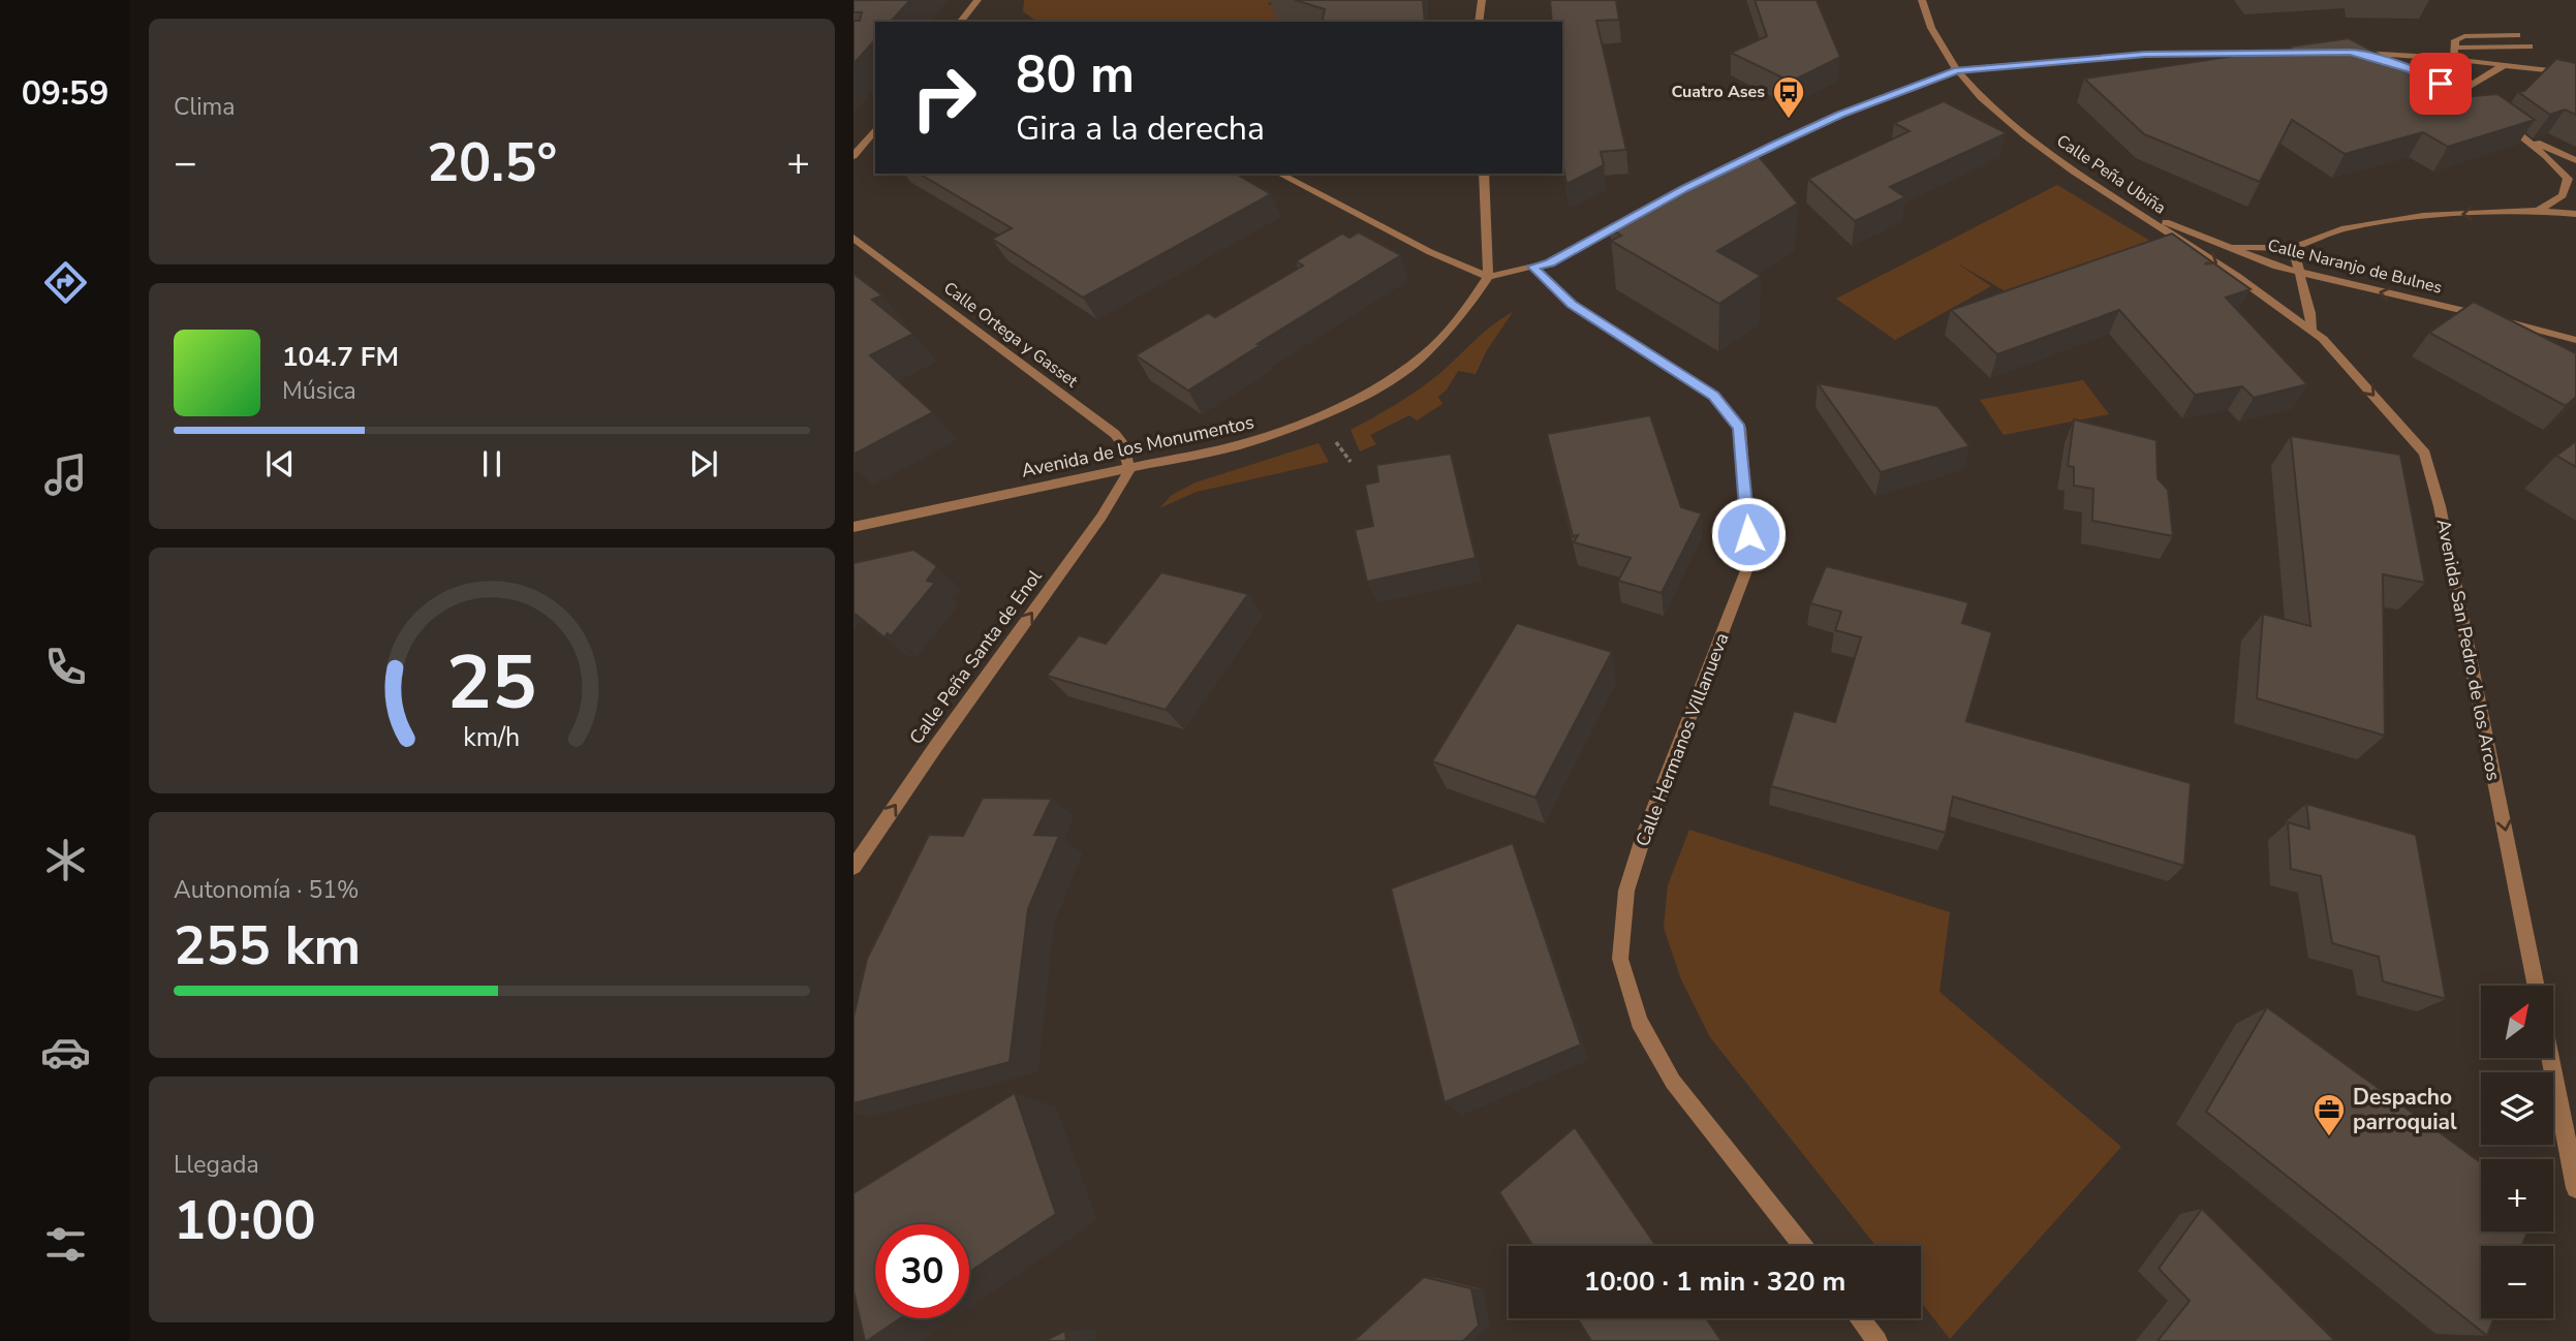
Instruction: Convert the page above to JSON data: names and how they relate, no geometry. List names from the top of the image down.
{
  "streets": {
    "street": [
      "Calle Peña Ubiña",
      "Calle Naranjo de Bulnes",
      "Calle Ortega y Gasset",
      "Avenida de los Monumentos",
      "Avenida San Pedro de los Arcos",
      "Calle Peña Santa de Enol",
      "Calle Hermanos Villanueva"
    ]
  },
  "crossings": [
    ["Calle Peña Ubiña", "Calle Naranjo de Bulnes"],
    ["Calle Peña Ubiña", "Avenida San Pedro de los Arcos"],
    ["Calle Ortega y Gasset", "Avenida de los Monumentos"],
    ["Calle Ortega y Gasset", "Calle Peña Santa de Enol"],
    ["Avenida de los Monumentos", "Calle Peña Santa de Enol"]
  ],
  "one_way": ["Calle Peña Ubiña", "Avenida San Pedro de los Arcos", "Calle Peña Santa de Enol"],
  "places": {
    "bus stop": ["Cuatro Ases"],
    "office": ["Despacho parroquial"]
  },
  "north": "top right",
  "page": {
    "tabs": "09:59",
    "tile": [
      "Clima",
      ["Autonomía · 51%", "255 km"],
      ["Llegada", "10:00"]
    ],
    "turn": ["80 m", "Gira a la derecha"],
    "heat": ["−", "20.5°", "+"],
    "song": ["104.7 FM", "Música"],
    "map_buttons": ["+", "−"],
    "limit": "30",
    "trip": "10:00 · 1 min · 320 m",
    "gauge": ["25", "km/h"]
  }
}
